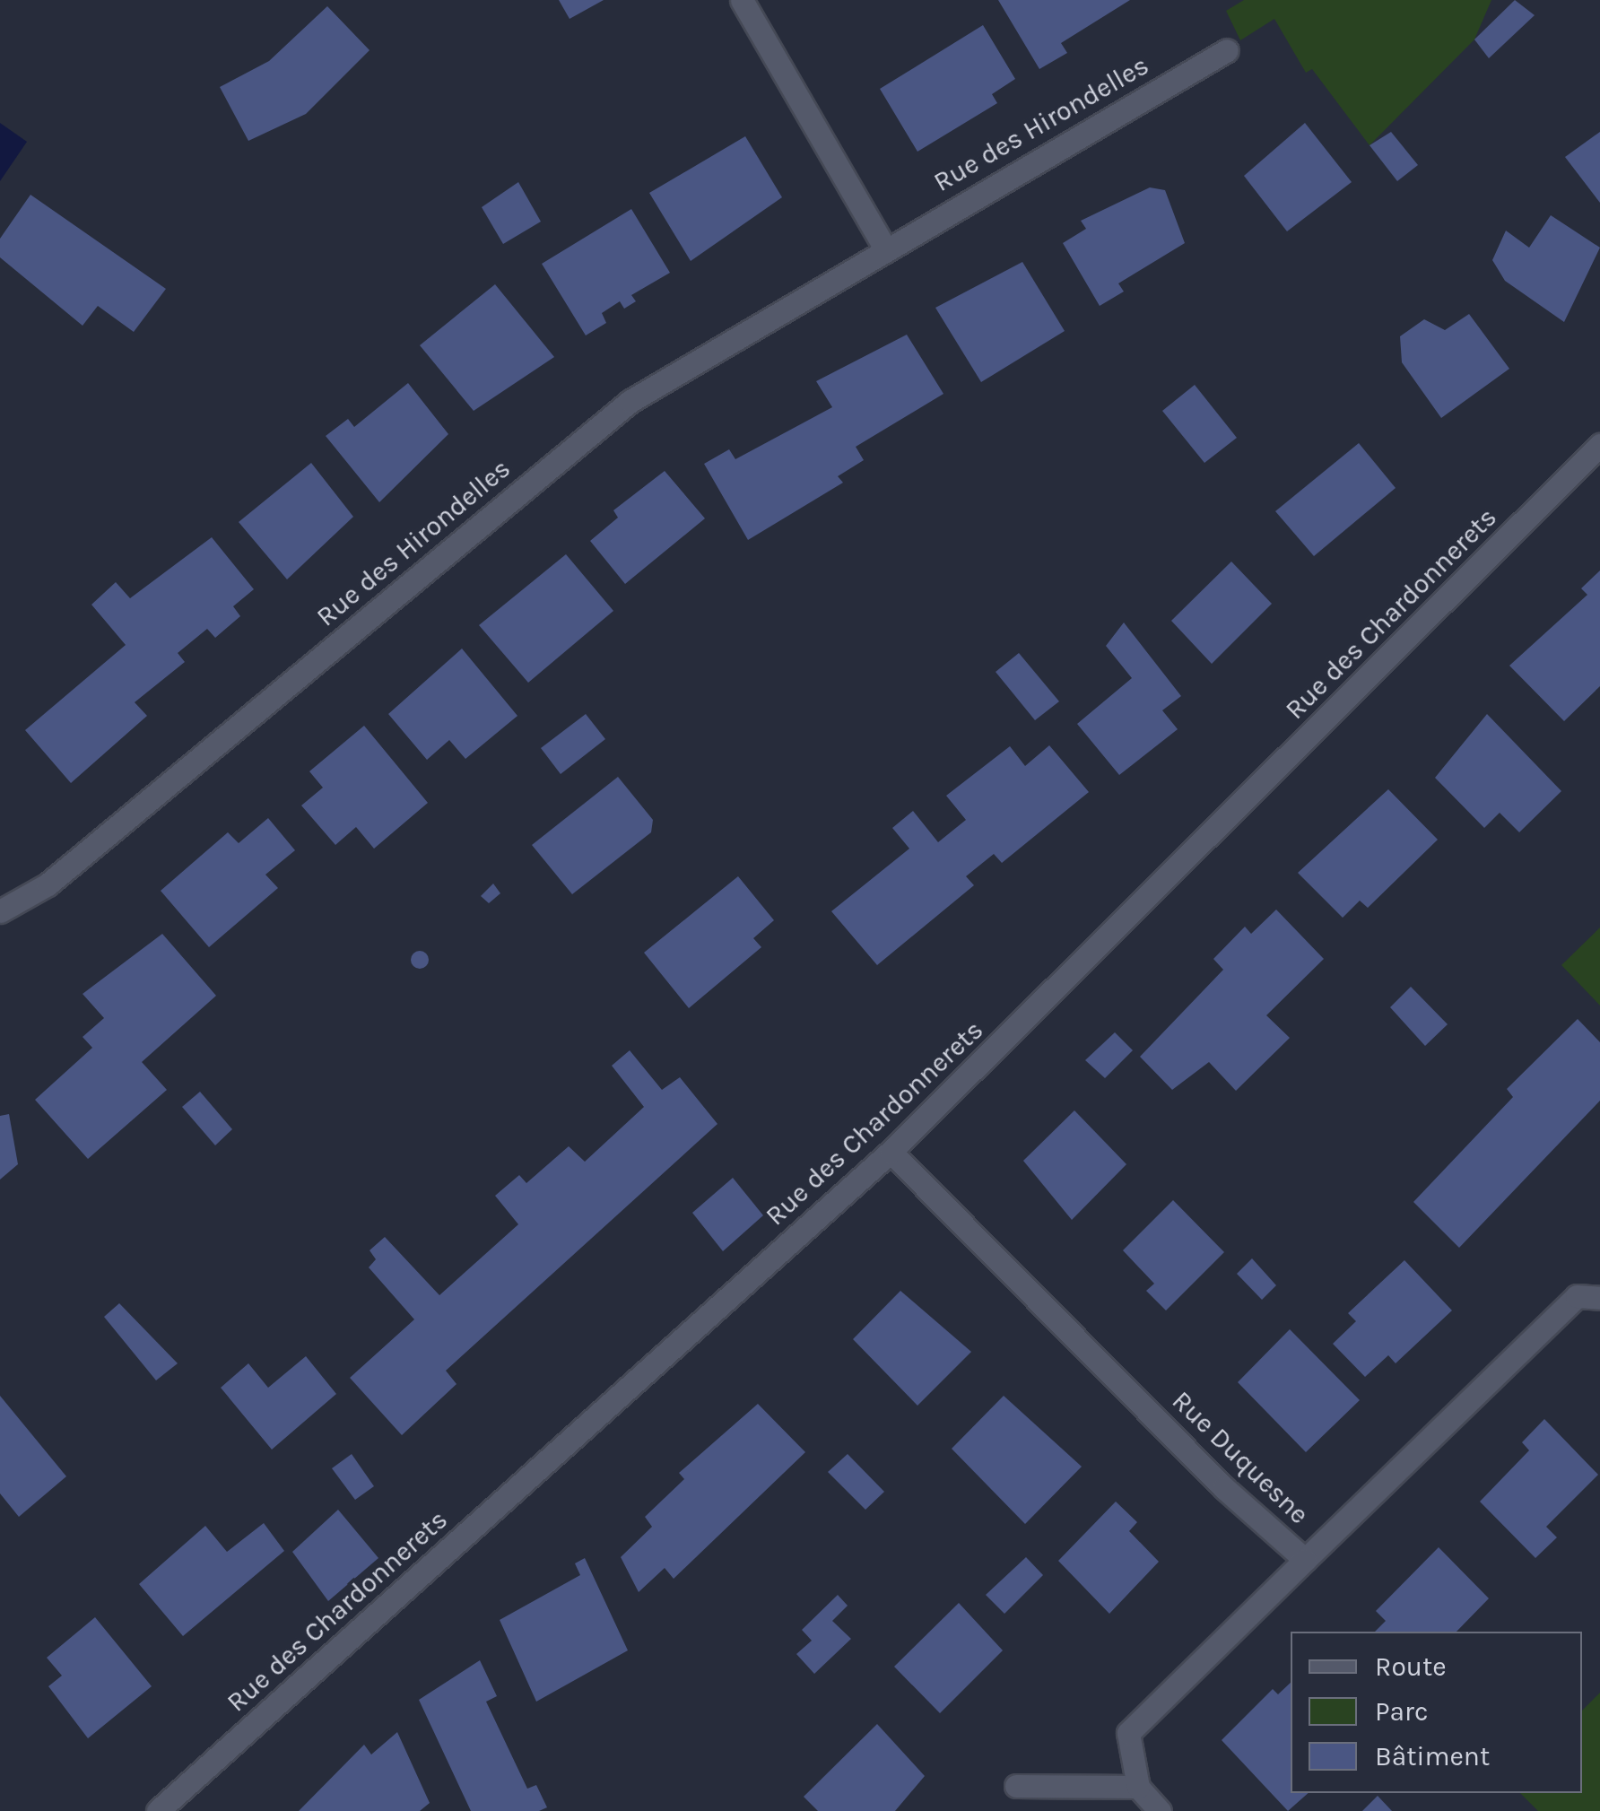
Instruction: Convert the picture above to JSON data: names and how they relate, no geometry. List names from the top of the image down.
{
  "streets": {
    "street": ["Rue des Hirondelles", "Rue des Chardonnerets", "Rue Duquesne"]
  },
  "crossings": [
    ["Rue des Chardonnerets", "Rue Duquesne"]
  ],
  "legend": ["Route", "Parc", "Bâtiment"]
}
